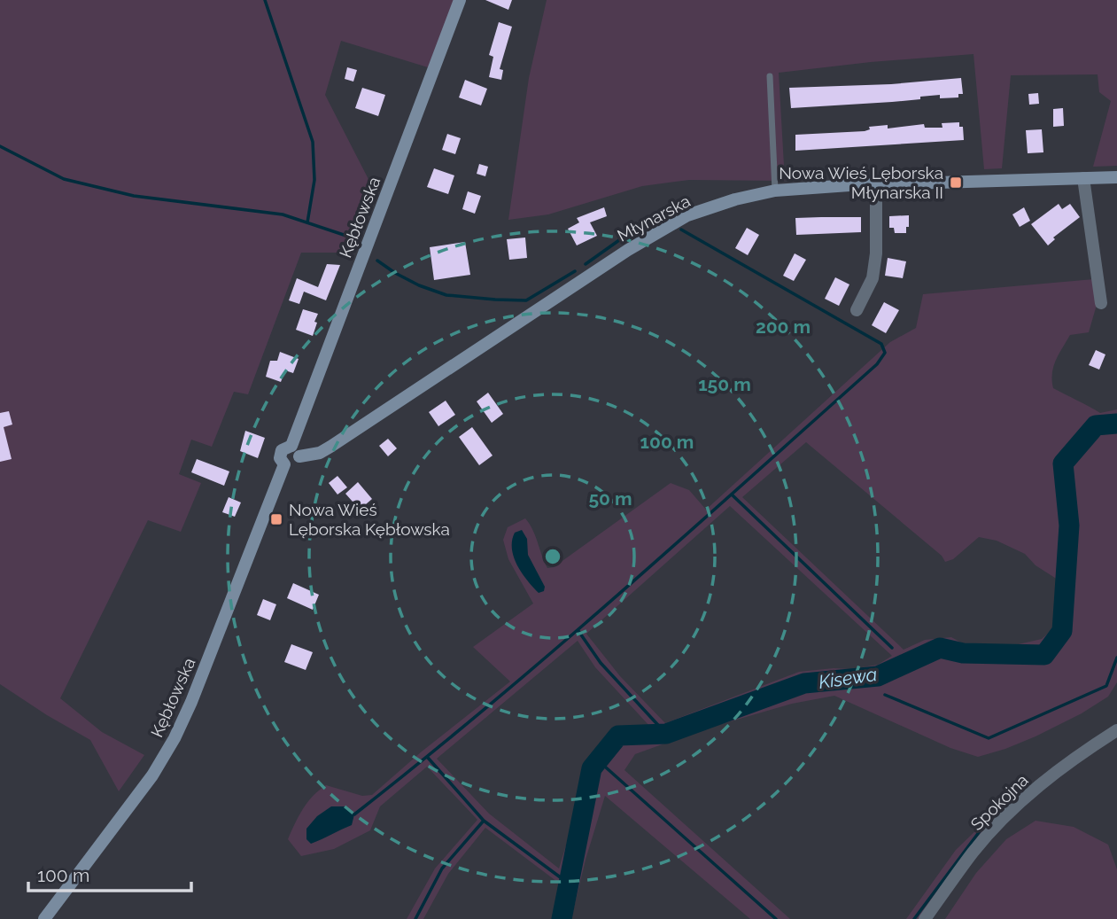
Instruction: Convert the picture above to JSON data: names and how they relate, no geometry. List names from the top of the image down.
{
  "streets": {
    "street": ["Kębłowska", "Młynarska", "Spokojna"]
  },
  "crossings": [
    ["Kębłowska", "Młynarska"]
  ],
  "water": ["Kisewa"],
  "places": {
    "transit": ["Nowa Wieś Lęborska Młynarska II", "Nowa Wieś Lęborska Kębłowska"]
  },
  "scale_bar": "100 m",
  "rings": [
    "200 m",
    "150 m",
    "100 m",
    "50 m"
  ]
}
